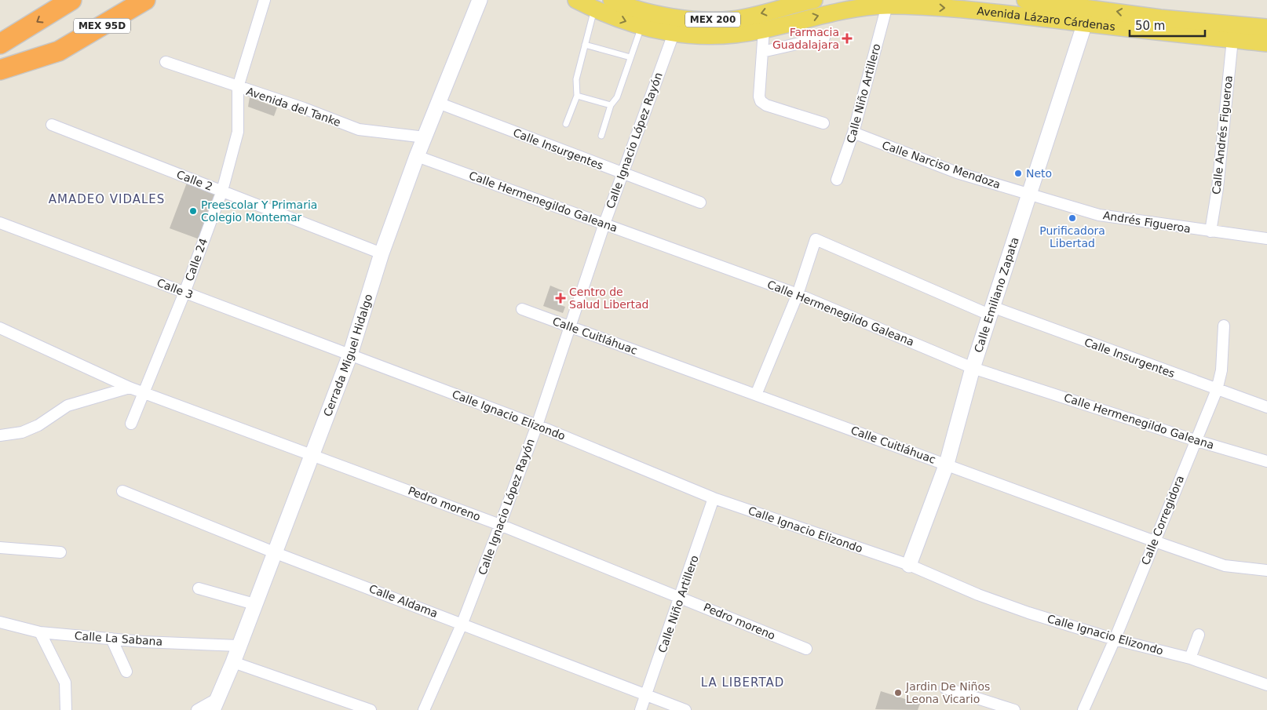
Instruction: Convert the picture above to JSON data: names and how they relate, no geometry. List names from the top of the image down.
{
  "streets": {
    "highway": ["MEX 95D"],
    "main road": ["Avenida Lázaro Cárdenas", "MEX 200"],
    "street": [
      "Calle Niño Artillero",
      "Avenida del Tanke",
      "Calle Andrés Figueroa",
      "Calle Ignacio López Rayón",
      "Calle Insurgentes",
      "Calle Narciso Mendoza",
      "Calle 2",
      "Calle Hermenegildo Galeana",
      "Andrés Figueroa",
      "Calle 24",
      "Calle 3",
      "Calle Emiliano Zapata",
      "Calle Cuitláhuac",
      "Cerrada Miguel Hidalgo",
      "Calle Ignacio Elizondo",
      "Pedro moreno",
      "Calle Corregidora",
      "Calle Aldama",
      "Calle La Sabana"
    ]
  },
  "crossings": [
    ["Avenida Lázaro Cárdenas", "Calle Niño Artillero"],
    ["Avenida Lázaro Cárdenas", "Calle Andrés Figueroa"],
    ["Avenida Lázaro Cárdenas", "Calle Ignacio López Rayón"],
    ["Avenida Lázaro Cárdenas", "Calle Emiliano Zapata"],
    ["Calle Niño Artillero", "Calle Narciso Mendoza"],
    ["Calle Niño Artillero", "Calle Ignacio Elizondo"],
    ["Calle Niño Artillero", "Pedro moreno"],
    ["Calle Niño Artillero", "Calle Aldama"],
    ["Avenida del Tanke", "Calle 24"],
    ["Avenida del Tanke", "Cerrada Miguel Hidalgo"],
    ["Calle Andrés Figueroa", "Andrés Figueroa"],
    ["Calle Ignacio López Rayón", "Calle Insurgentes"],
    ["Calle Ignacio López Rayón", "Calle Hermenegildo Galeana"],
    ["Calle Ignacio López Rayón", "Calle Cuitláhuac"],
    ["Calle Ignacio López Rayón", "Calle Ignacio Elizondo"],
    ["Calle Ignacio López Rayón", "Pedro moreno"],
    ["Calle Ignacio López Rayón", "Calle Aldama"],
    ["Calle Insurgentes", "Calle Hermenegildo Galeana"],
    ["Calle Insurgentes", "Calle Emiliano Zapata"],
    ["Calle Insurgentes", "Cerrada Miguel Hidalgo"],
    ["Calle Insurgentes", "Calle Corregidora"],
    ["Calle Narciso Mendoza", "Andrés Figueroa"],
    ["Calle Narciso Mendoza", "Calle Emiliano Zapata"],
    ["Calle 2", "Calle 24"],
    ["Calle 2", "Cerrada Miguel Hidalgo"],
    ["Calle Hermenegildo Galeana", "Calle Emiliano Zapata"],
    ["Calle Hermenegildo Galeana", "Cerrada Miguel Hidalgo"],
    ["Calle Hermenegildo Galeana", "Calle Corregidora"],
    ["Andrés Figueroa", "Calle Emiliano Zapata"],
    ["Calle 24", "Calle 3"],
    ["Calle 24", "Pedro moreno"],
    ["Calle 3", "Cerrada Miguel Hidalgo"],
    ["Calle 3", "Calle Ignacio Elizondo"],
    ["Calle Emiliano Zapata", "Calle Cuitláhuac"],
    ["Calle Emiliano Zapata", "Calle Ignacio Elizondo"],
    ["Calle Cuitláhuac", "Calle Corregidora"],
    ["Cerrada Miguel Hidalgo", "Calle Ignacio Elizondo"],
    ["Cerrada Miguel Hidalgo", "Pedro moreno"],
    ["Cerrada Miguel Hidalgo", "Calle Aldama"],
    ["Cerrada Miguel Hidalgo", "Calle La Sabana"],
    ["Calle Ignacio Elizondo", "Calle Corregidora"]
  ],
  "districts": ["AMADEO VIDALES", "LA LIBERTAD"],
  "places": {
    "health": ["Farmacia Guadalajara", "Centro de Salud Libertad"],
    "other": [
      "Neto",
      "Preescolar Y Primaria Colegio Montemar",
      "Purificadora Libertad",
      "Jardin De Niños Leona Vicario"
    ]
  },
  "scale_bar": "50 m"
}
